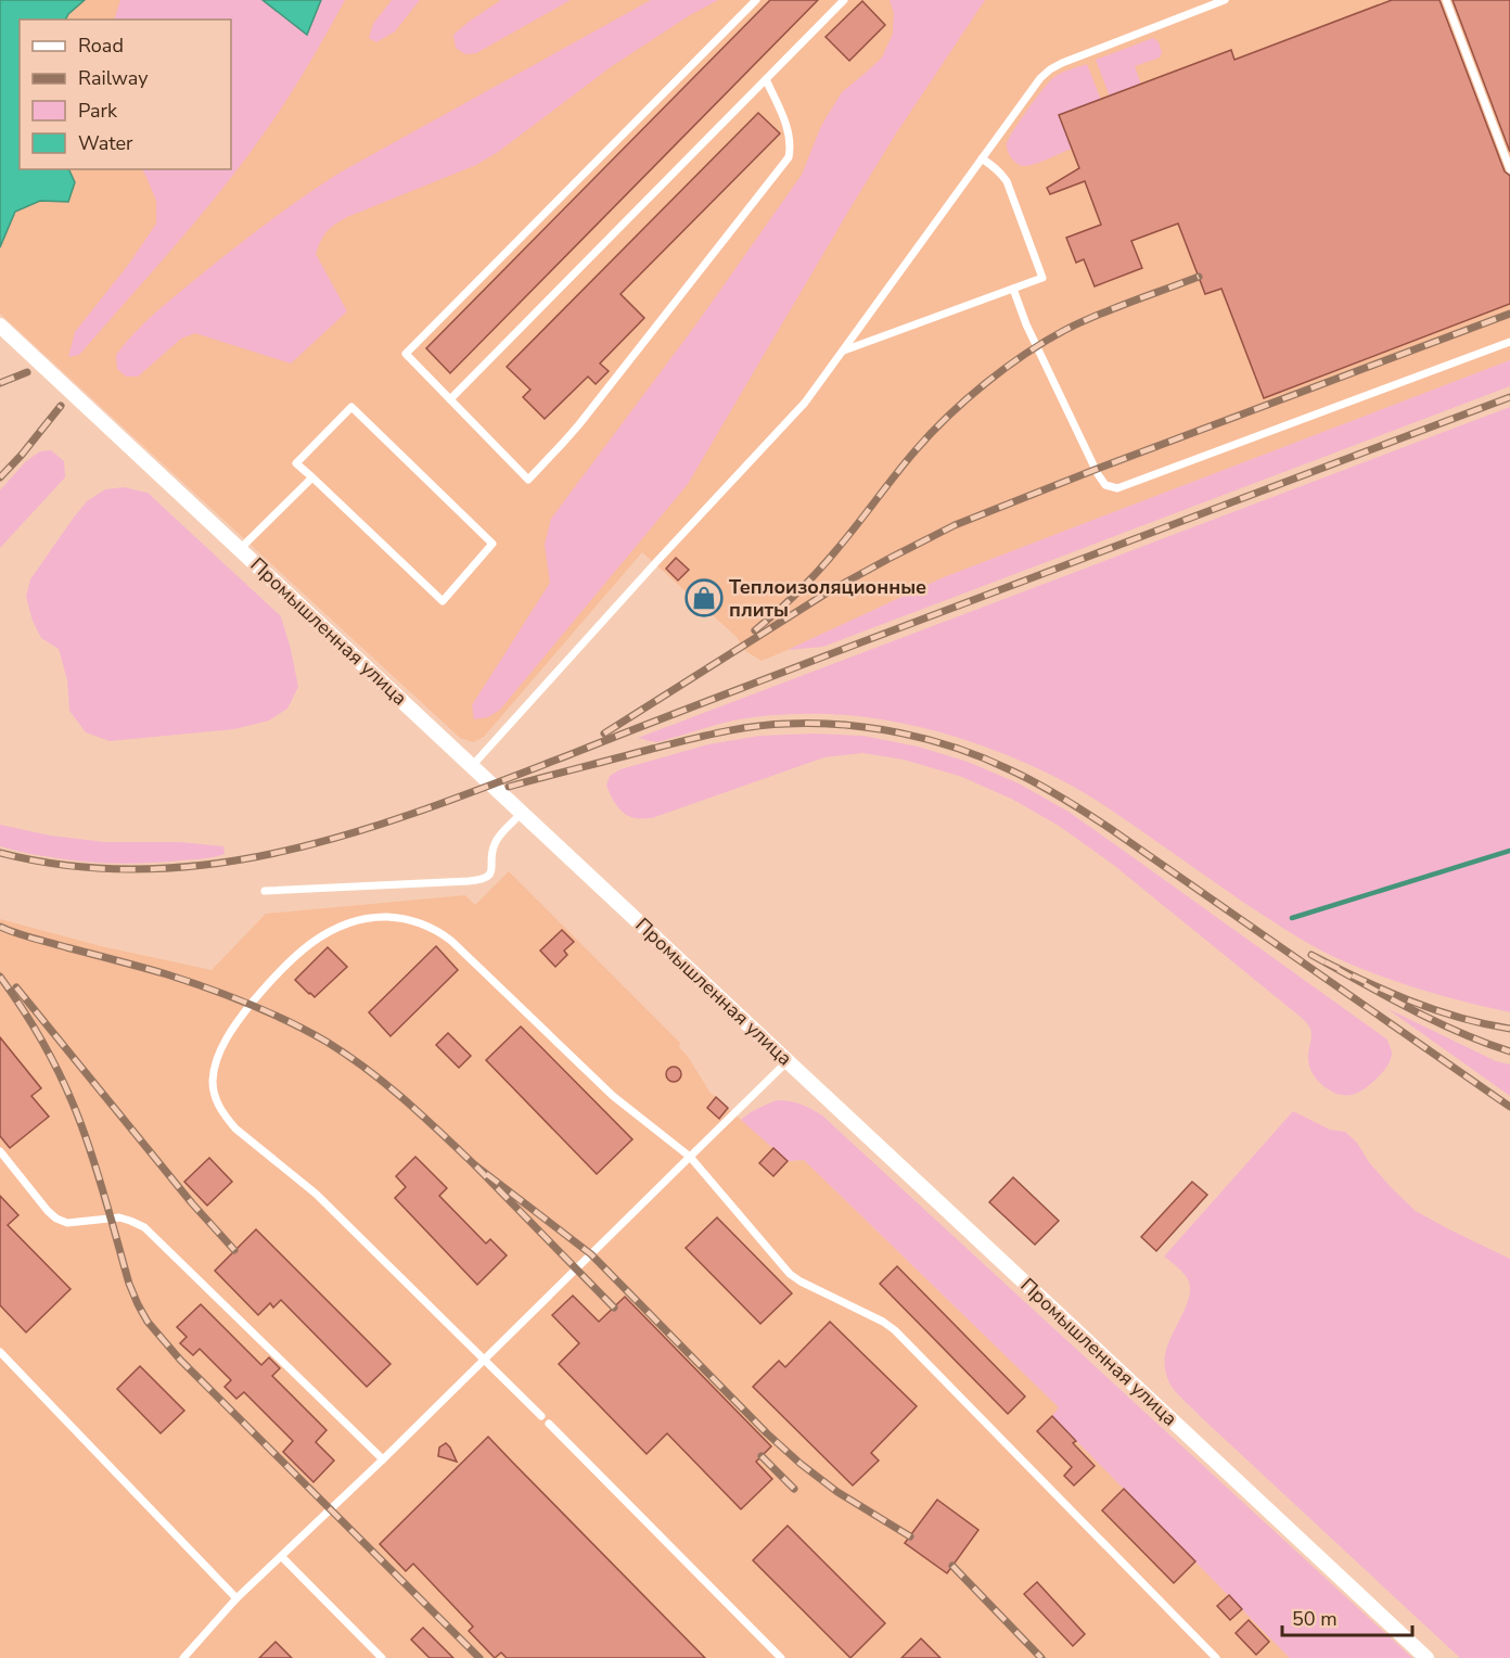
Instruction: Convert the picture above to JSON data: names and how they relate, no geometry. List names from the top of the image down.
{
  "streets": {
    "street": ["Промышленная улица"]
  },
  "places": {
    "shop": ["Теплоизоляционные плиты"]
  },
  "legend": [
    "Road",
    "Railway",
    "Park",
    "Water"
  ],
  "scale_bar": "50 m"
}
